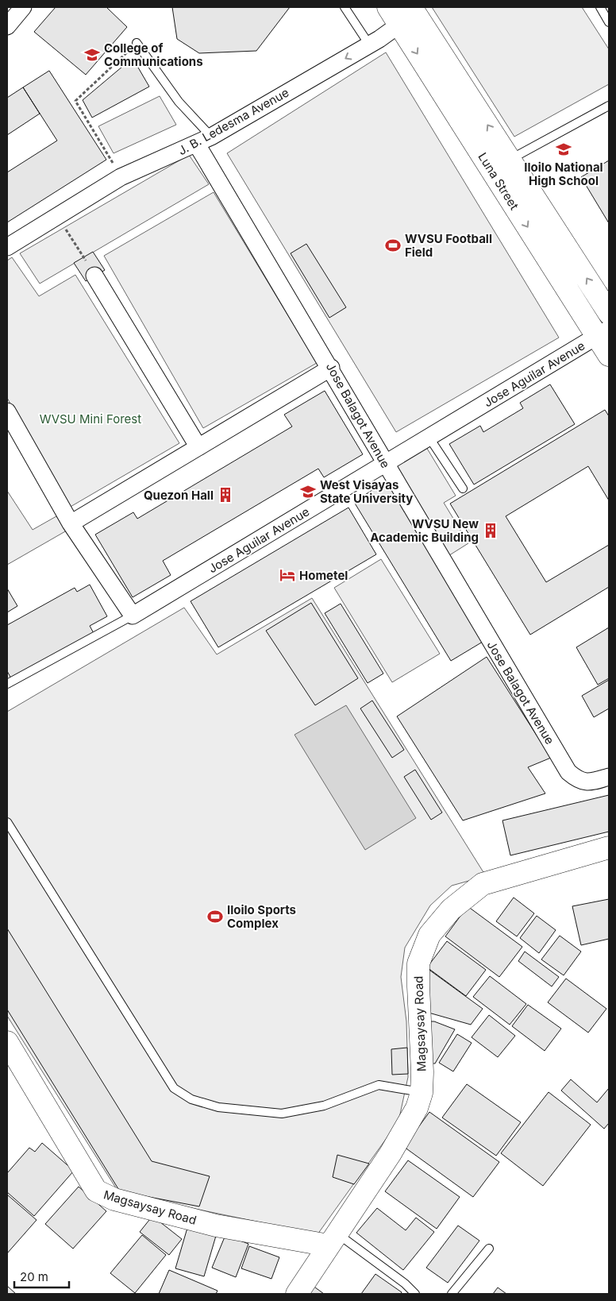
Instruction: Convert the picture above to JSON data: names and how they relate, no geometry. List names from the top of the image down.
{
  "streets": {
    "street": [
      "J. B. Ledesma Avenue",
      "Luna Street",
      "Jose Aguilar Avenue",
      "Jose Balagot Avenue",
      "Magsaysay Road"
    ]
  },
  "crossings": [
    ["J. B. Ledesma Avenue", "Luna Street"],
    ["J. B. Ledesma Avenue", "Jose Balagot Avenue"],
    ["Luna Street", "Jose Aguilar Avenue"],
    ["Jose Aguilar Avenue", "Jose Balagot Avenue"]
  ],
  "one_way": ["J. B. Ledesma Avenue"],
  "parks": ["WVSU Mini Forest"],
  "places": {
    "school or university": ["College of Communications", "Iloilo National High School", "West Visayas State University"],
    "sports": ["WVSU Football Field", "Iloilo Sports Complex"],
    "building": ["Quezon Hall", "WVSU New Academic Building"],
    "hotel": ["Hometel"]
  },
  "scale_bar": "20 m"
}
